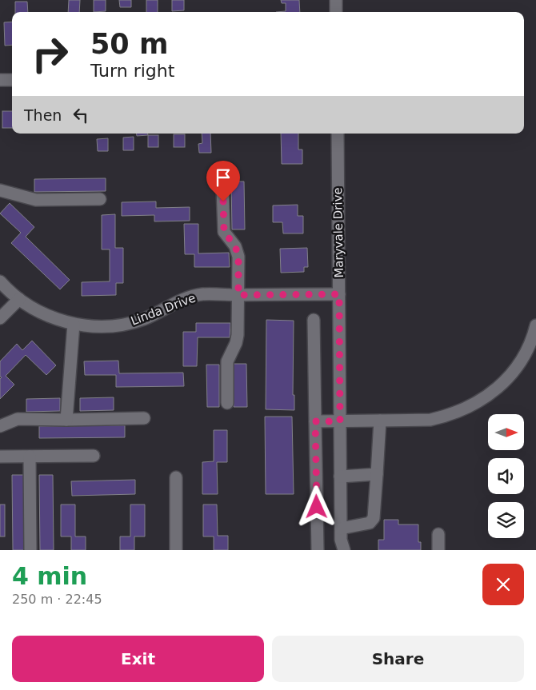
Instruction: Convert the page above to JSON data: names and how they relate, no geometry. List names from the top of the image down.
{
  "streets": {
    "street": ["Maryvale Drive", "Linda Drive"]
  },
  "crossings": [
    ["Maryvale Drive", "Linda Drive"]
  ],
  "north": "right",
  "page": {
    "turn": ["50 m", "Turn right"],
    "then": "Then",
    "heading": ["4 min", "250 m · 22:45"],
    "buttons": ["Exit", "Share"]
  }
}
